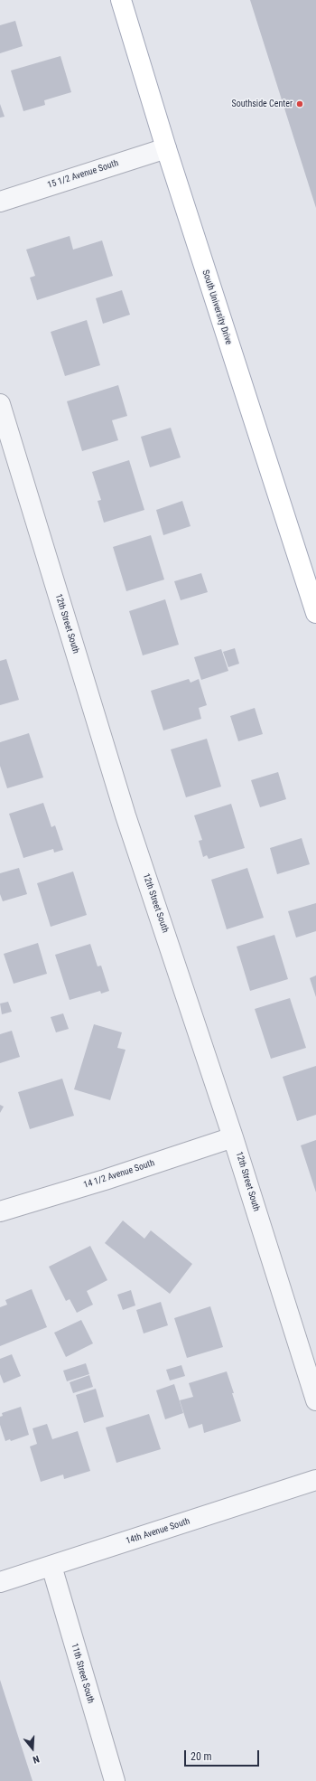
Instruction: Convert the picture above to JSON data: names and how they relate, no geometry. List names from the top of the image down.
{
  "streets": {
    "main road": ["South University Drive"],
    "street": [
      "15 1/2 Avenue South",
      "12th Street South",
      "14 1/2 Avenue South",
      "14th Avenue South",
      "11th Street South"
    ]
  },
  "crossings": [
    ["15 1/2 Avenue South", "South University Drive"],
    ["12th Street South", "14 1/2 Avenue South"],
    ["14th Avenue South", "11th Street South"]
  ],
  "places": ["Southside Center"],
  "scale_bar": "20 m",
  "north": "bottom"
}
